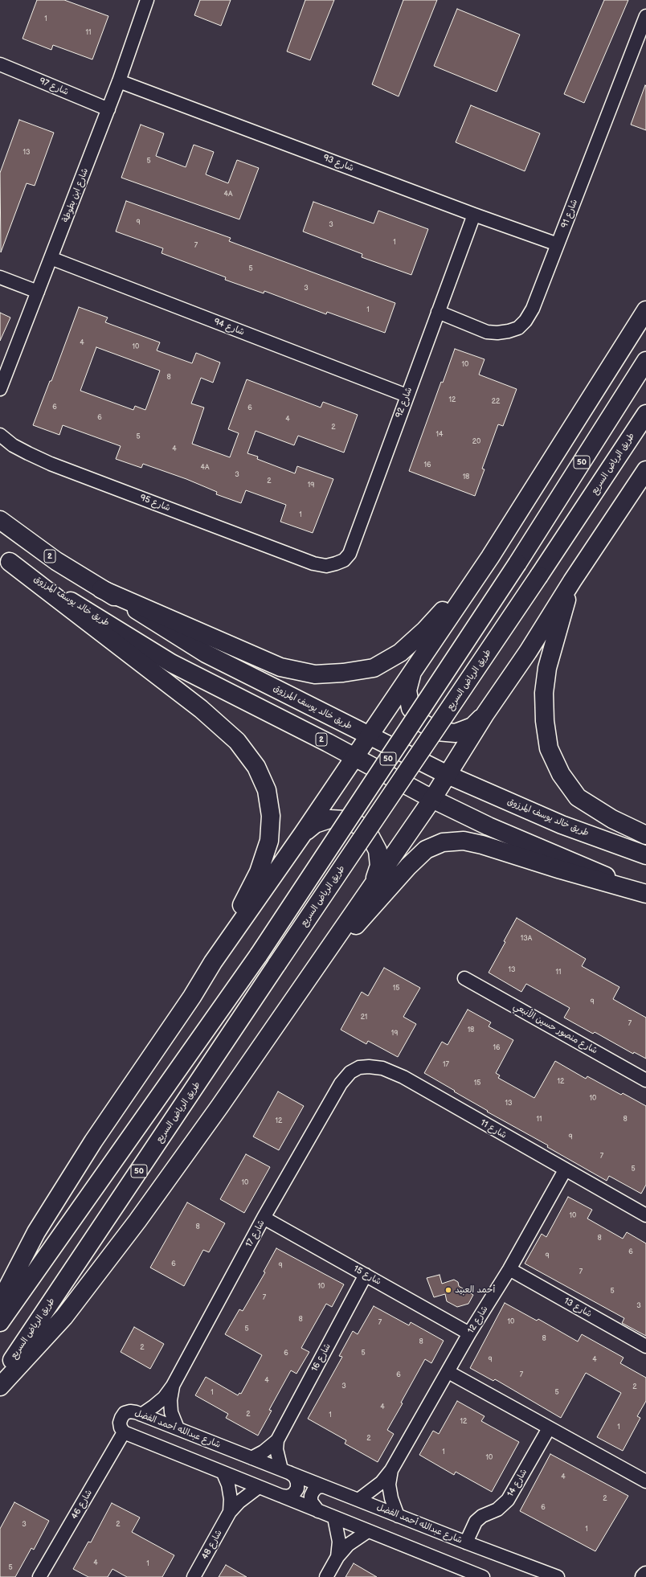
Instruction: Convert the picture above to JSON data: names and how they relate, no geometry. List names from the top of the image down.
{
  "streets": {
    "main road": [
      "50",
      "طريق الرياض السريع",
      "2",
      "طريق خالد يوسف المرزوق"
    ],
    "street": [
      "شارع 97",
      "شارع 93",
      "شارع ابن بطوطة",
      "شارع 91",
      "شارع 94",
      "شارع 92",
      "شارع 95",
      "شارع منصور حسين الأنبعي",
      "شارع 11",
      "شارع 17",
      "شارع 15",
      "شارع 13",
      "شارع 12",
      "شارع 16",
      "شارع عبدالله أحمد الفضل",
      "شارع 14",
      "شارع 46",
      "شارع 48"
    ]
  },
  "crossings": [
    ["شارع 97", "شارع ابن بطوطة"],
    ["شارع 93", "شارع ابن بطوطة"],
    ["شارع 93", "شارع 91"],
    ["شارع 93", "شارع 92"],
    ["شارع ابن بطوطة", "شارع 94"],
    ["شارع 91", "شارع 92"],
    ["شارع 94", "شارع 92"],
    ["شارع 92", "شارع 95"],
    ["شارع 11", "شارع 17"],
    ["شارع 11", "شارع 12"],
    ["شارع 17", "شارع 15"],
    ["شارع 17", "شارع عبدالله أحمد الفضل"],
    ["شارع 15", "شارع 12"],
    ["شارع 15", "شارع 16"],
    ["شارع 13", "شارع 12"],
    ["شارع 12", "شارع عبدالله أحمد الفضل"],
    ["شارع 16", "شارع عبدالله أحمد الفضل"],
    ["شارع عبدالله أحمد الفضل", "شارع 14"],
    ["شارع عبدالله أحمد الفضل", "شارع 46"]
  ],
  "places": ["أحمد العبيد"],
  "house_numbers": [
    "1",
    "11",
    "13",
    "5",
    "4A",
    "9",
    "3",
    "1",
    "7",
    "5",
    "3",
    "1",
    "4",
    "10",
    "10",
    "8",
    "12",
    "22",
    "6",
    "6",
    "6",
    "4",
    "2",
    "14",
    "5",
    "20",
    "4",
    "16",
    "4A",
    "3",
    "18",
    "2",
    "19",
    "1",
    "13A",
    "13",
    "11",
    "15",
    "9",
    "21",
    "7",
    "18",
    "19",
    "16",
    "17",
    "12",
    "15",
    "10",
    "13",
    "11",
    "8",
    "12",
    "9",
    "7",
    "5",
    "10",
    "10",
    "8",
    "8",
    "6",
    "9",
    "6",
    "9",
    "7",
    "10",
    "5",
    "7",
    "3",
    "8",
    "10",
    "7",
    "5",
    "8",
    "8",
    "2",
    "6",
    "5",
    "9",
    "4",
    "6",
    "7",
    "4",
    "3",
    "2",
    "1",
    "5",
    "4",
    "2",
    "1",
    "12",
    "1",
    "2",
    "1",
    "10",
    "4",
    "2",
    "6",
    "3",
    "2",
    "1",
    "4",
    "1",
    "5"
  ]
}
